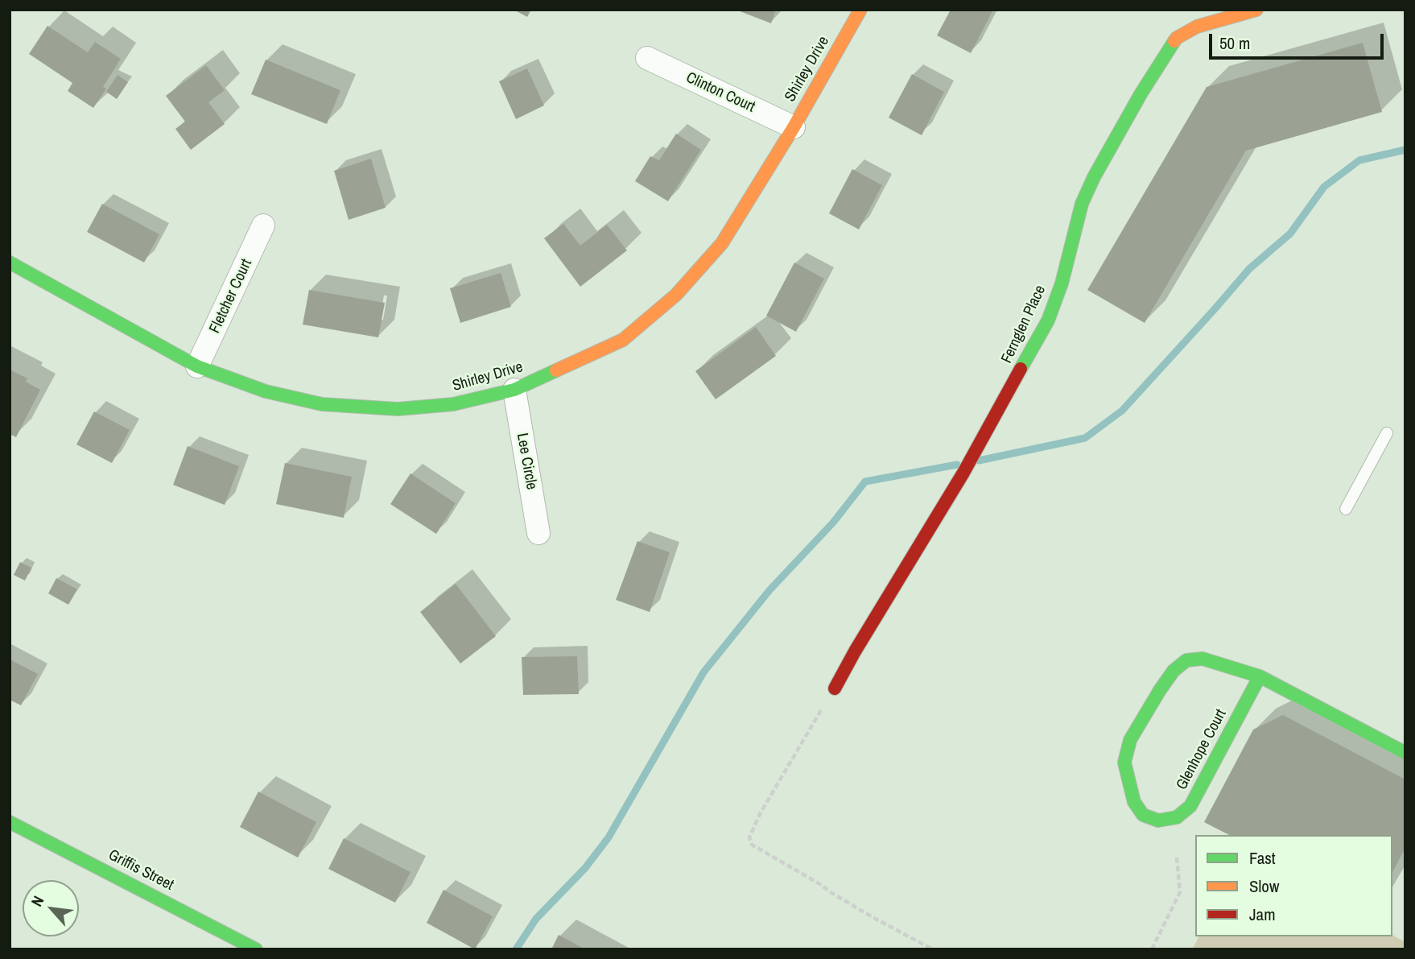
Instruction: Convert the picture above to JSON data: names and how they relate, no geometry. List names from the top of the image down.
{
  "streets": {
    "street": [
      "Shirley Drive",
      "Clinton Court",
      "Fletcher Court",
      "Fernglen Place",
      "Lee Circle",
      "Glenhope Court",
      "Griffis Street"
    ]
  },
  "crossings": [
    ["Shirley Drive", "Clinton Court"],
    ["Shirley Drive", "Fletcher Court"],
    ["Shirley Drive", "Lee Circle"]
  ],
  "legend": ["Fast", "Slow", "Jam"],
  "scale_bar": "50 m",
  "north": "top left"
}
